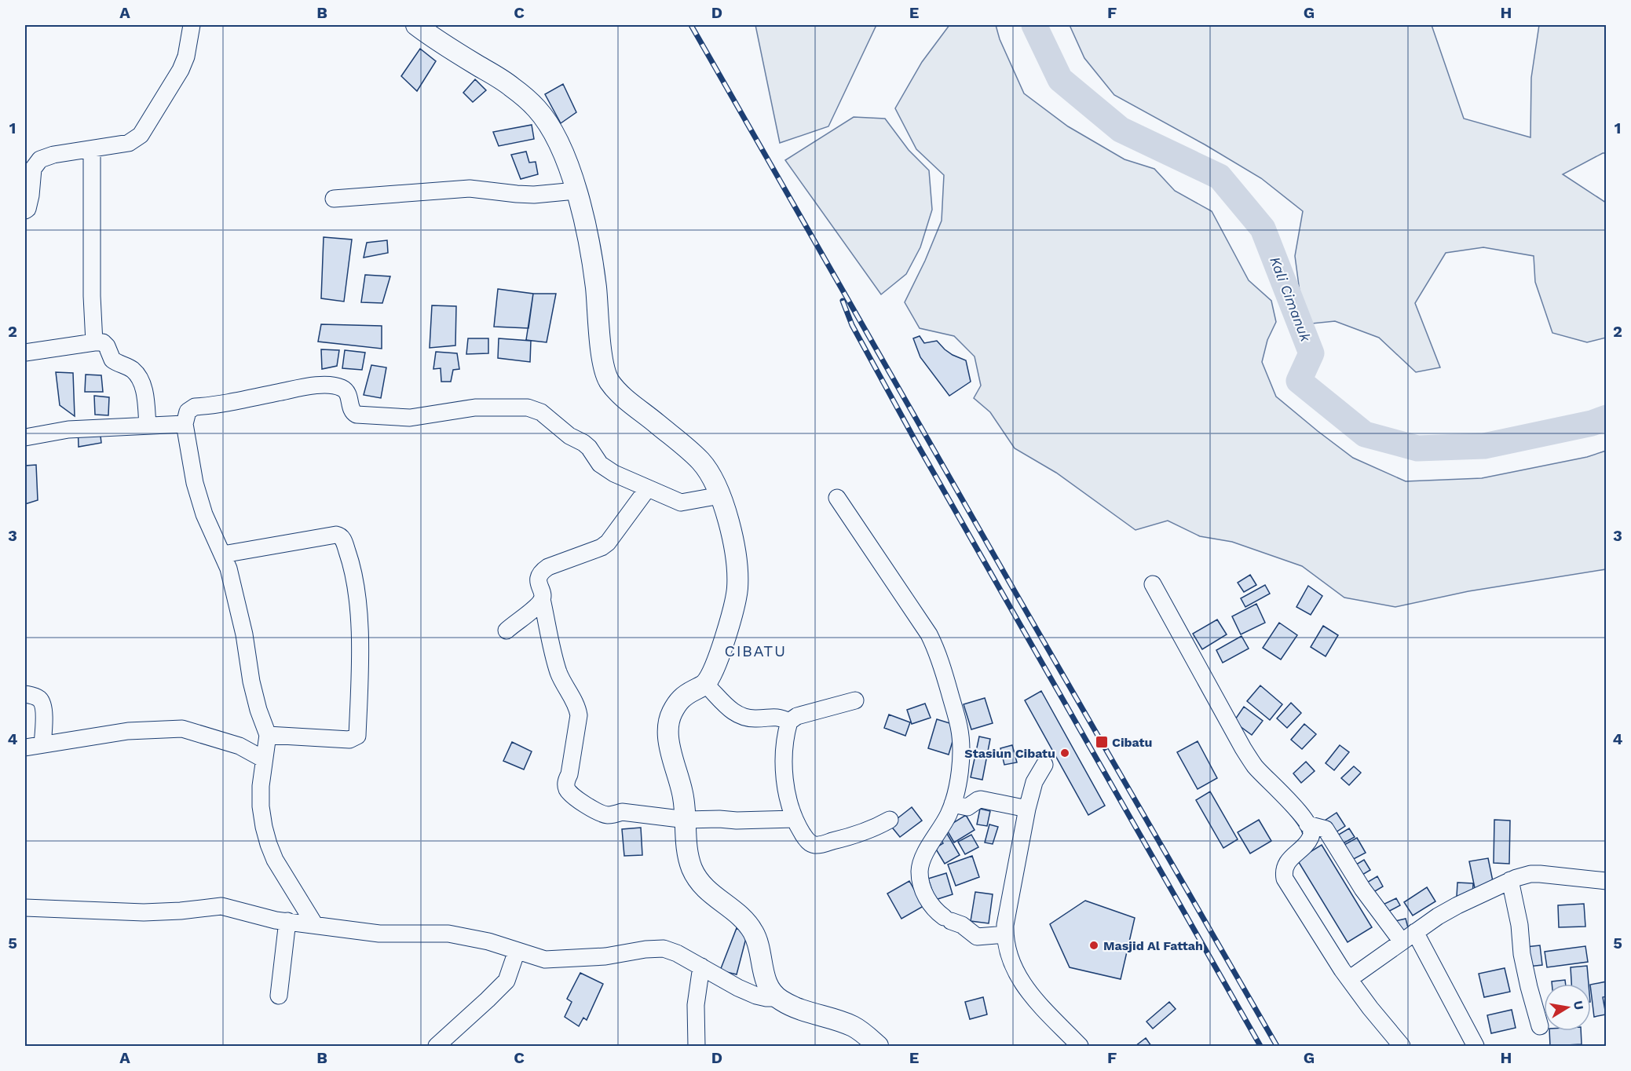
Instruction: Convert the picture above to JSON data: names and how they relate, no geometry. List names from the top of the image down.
{
  "districts": ["CIBATU"],
  "water": ["Kali Cimanuk"],
  "places": {
    "transit": ["Cibatu"],
    "other": ["Stasiun Cibatu", "Masjid Al Fattah"]
  },
  "north": "right",
  "grid": {
    "columns": [
      "A",
      "B",
      "C",
      "D",
      "E",
      "F",
      "G",
      "H"
    ],
    "rows": [
      "1",
      "2",
      "3",
      "4",
      "5"
    ]
  }
}
